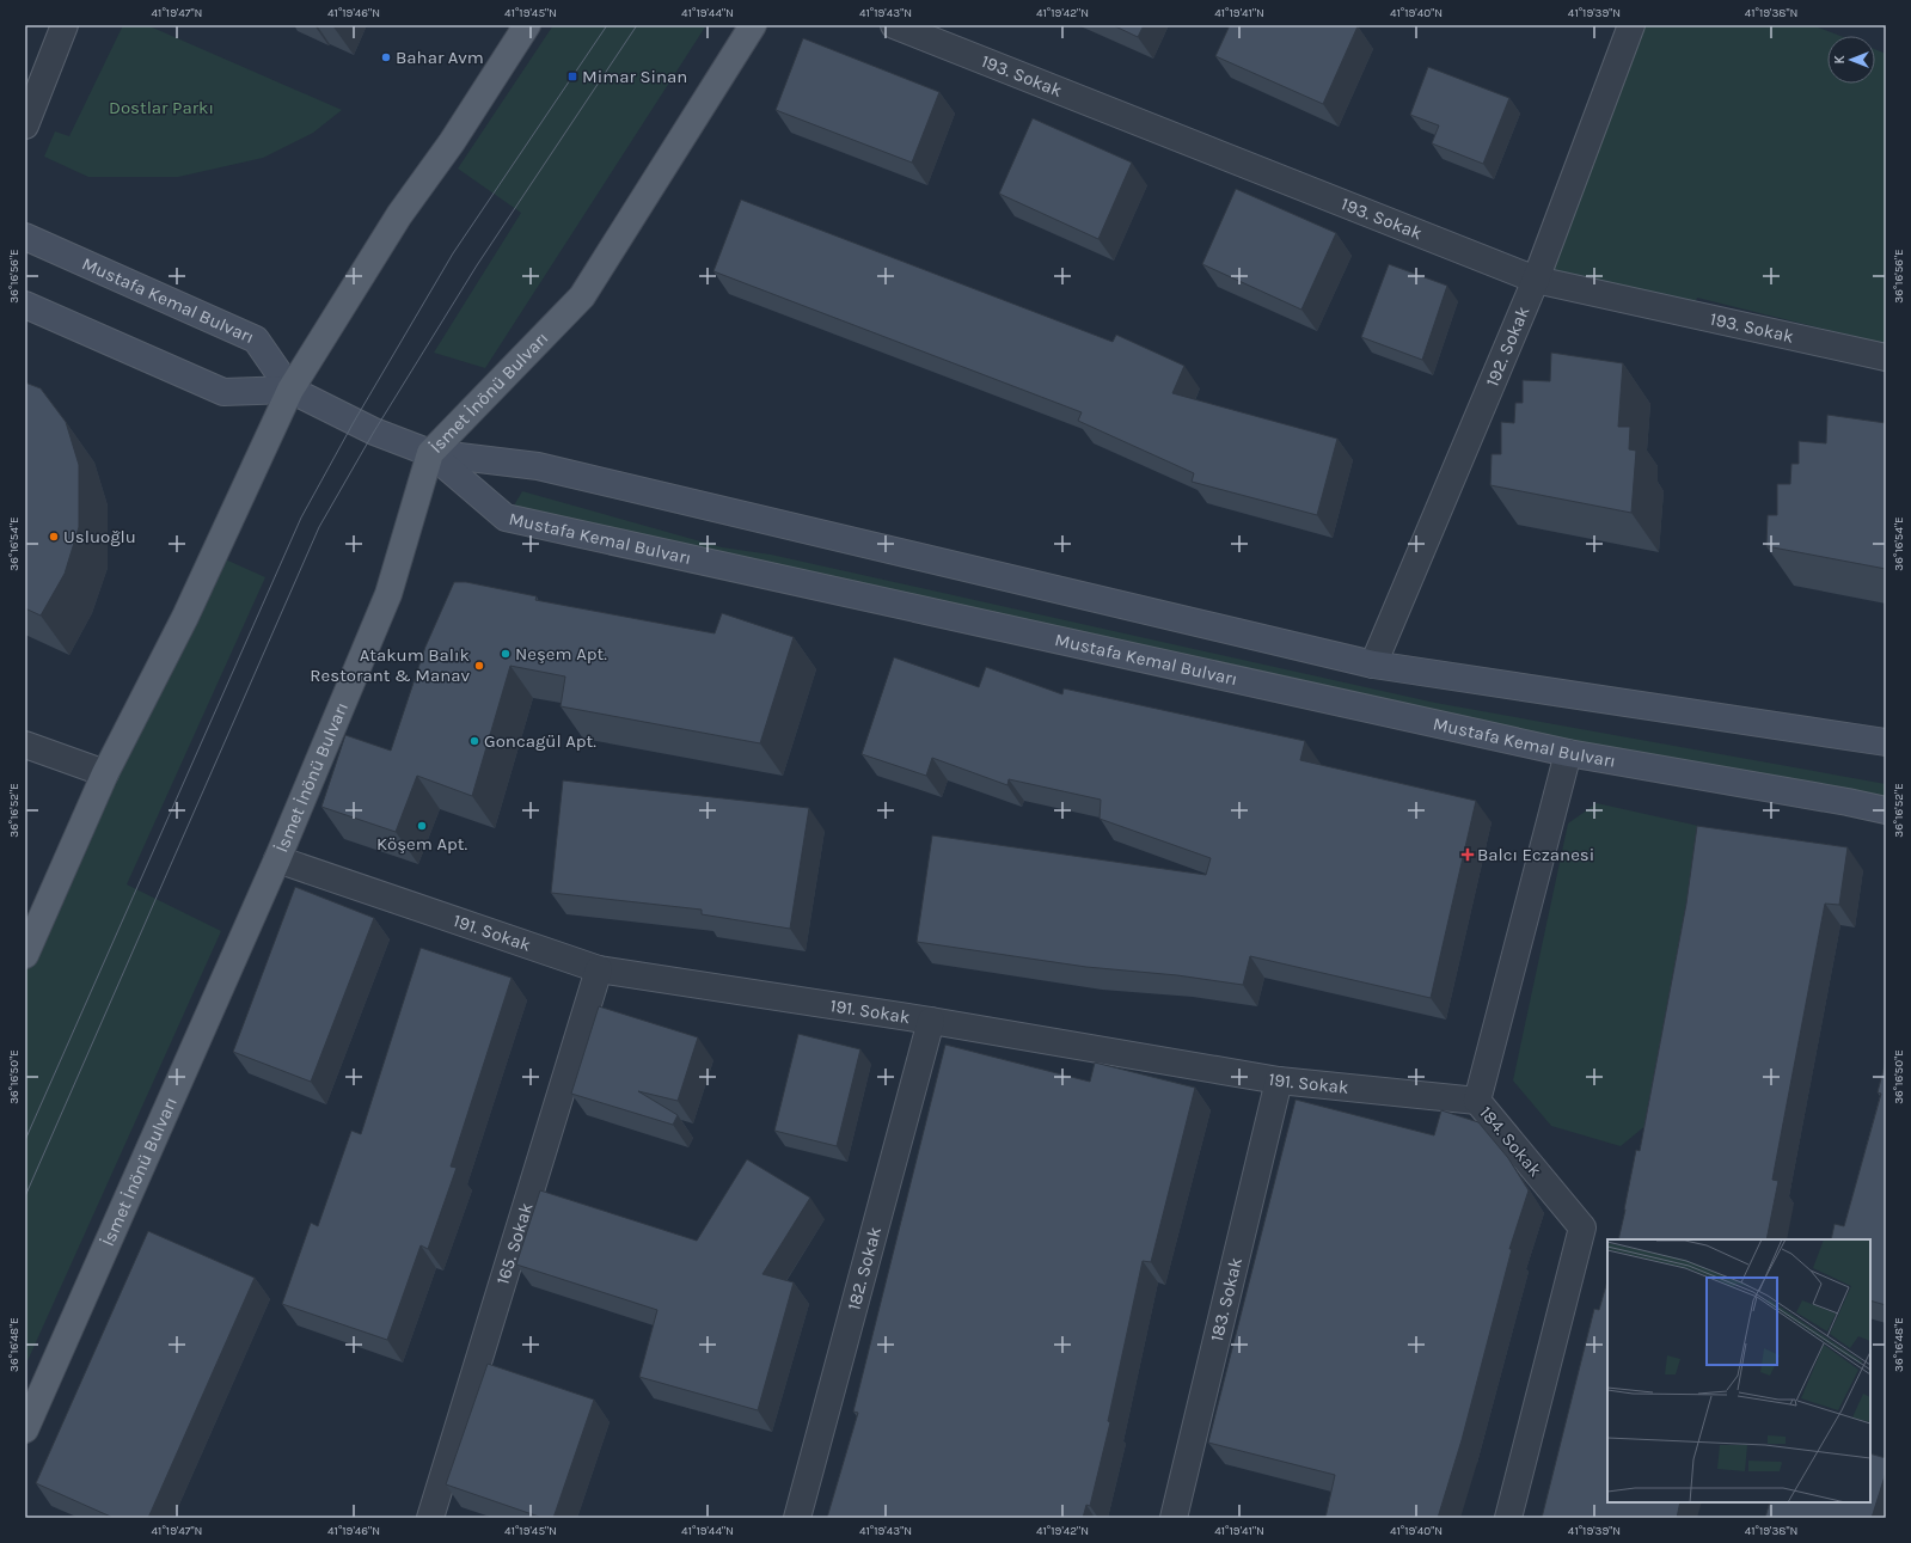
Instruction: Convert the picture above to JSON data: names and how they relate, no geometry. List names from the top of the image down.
{
  "streets": {
    "main road": ["Mustafa Kemal Bulvarı", "İsmet İnönü Bulvarı"],
    "street": [
      "193. Sokak",
      "192. Sokak",
      "191. Sokak",
      "184. Sokak",
      "165. Sokak",
      "182. Sokak",
      "183. Sokak"
    ]
  },
  "crossings": [
    ["193. Sokak", "192. Sokak"],
    ["Mustafa Kemal Bulvarı", "192. Sokak"],
    ["Mustafa Kemal Bulvarı", "İsmet İnönü Bulvarı"],
    ["Mustafa Kemal Bulvarı", "184. Sokak"],
    ["İsmet İnönü Bulvarı", "191. Sokak"],
    ["191. Sokak", "184. Sokak"],
    ["191. Sokak", "165. Sokak"],
    ["191. Sokak", "182. Sokak"],
    ["191. Sokak", "183. Sokak"]
  ],
  "parks": ["Dostlar Parkı"],
  "places": {
    "other": [
      "Bahar Avm",
      "Usluoğlu",
      "Neşem Apt.",
      "Atakum Balık Restorant & Manav",
      "Goncagül Apt.",
      "Köşem Apt."
    ],
    "transit": ["Mimar Sinan"],
    "health": ["Balcı Eczanesi"]
  },
  "north": "left",
  "coordinates": [
    "41°19'47\"N",
    "41°19'46\"N",
    "41°19'45\"N",
    "41°19'44\"N",
    "41°19'43\"N",
    "41°19'42\"N",
    "41°19'41\"N",
    "41°19'40\"N",
    "41°19'39\"N",
    "41°19'38\"N",
    "36°16'56\"E",
    "36°16'54\"E",
    "36°16'52\"E",
    "36°16'50\"E",
    "36°16'48\"E"
  ]
}
